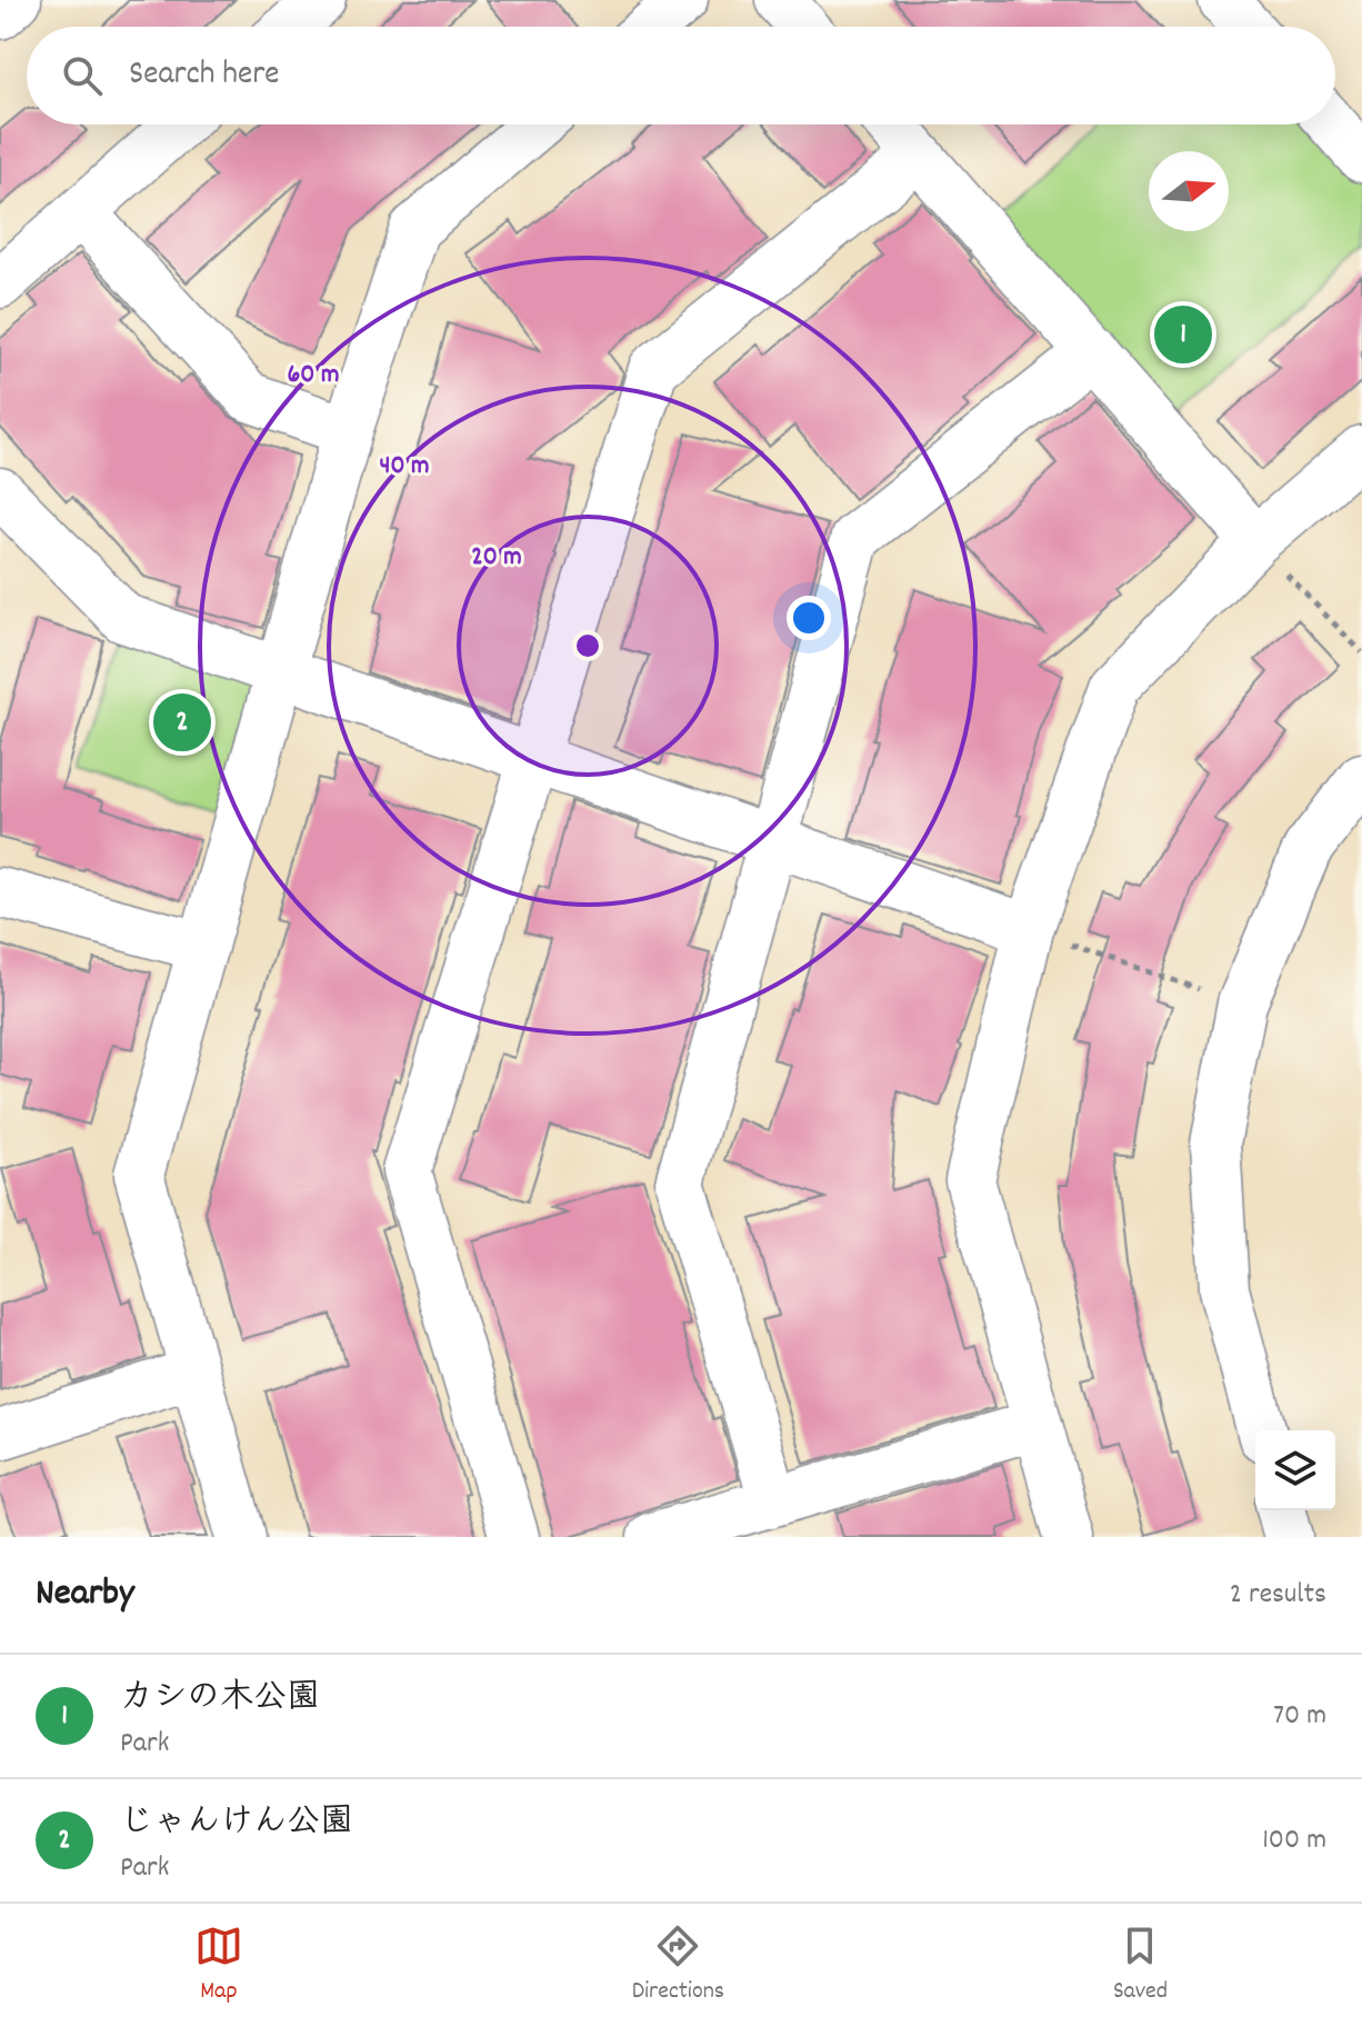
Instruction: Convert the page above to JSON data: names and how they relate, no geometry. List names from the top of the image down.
{
  "north": "right",
  "page": {
    "search": "Search here",
    "pins": ["1", "2"],
    "heading": ["Nearby", "2 results"],
    "list": [
      {
        "mark": "1",
        "name": "カシの木公園",
        "note": "Park",
        "value": "70 m"
      },
      {
        "mark": "2",
        "name": "じゃんけん公園",
        "note": "Park",
        "value": "100 m"
      }
    ],
    "nav": ["Map", "Directions", "Saved"]
  },
  "rings": ["60 m", "40 m", "20 m"]
}
